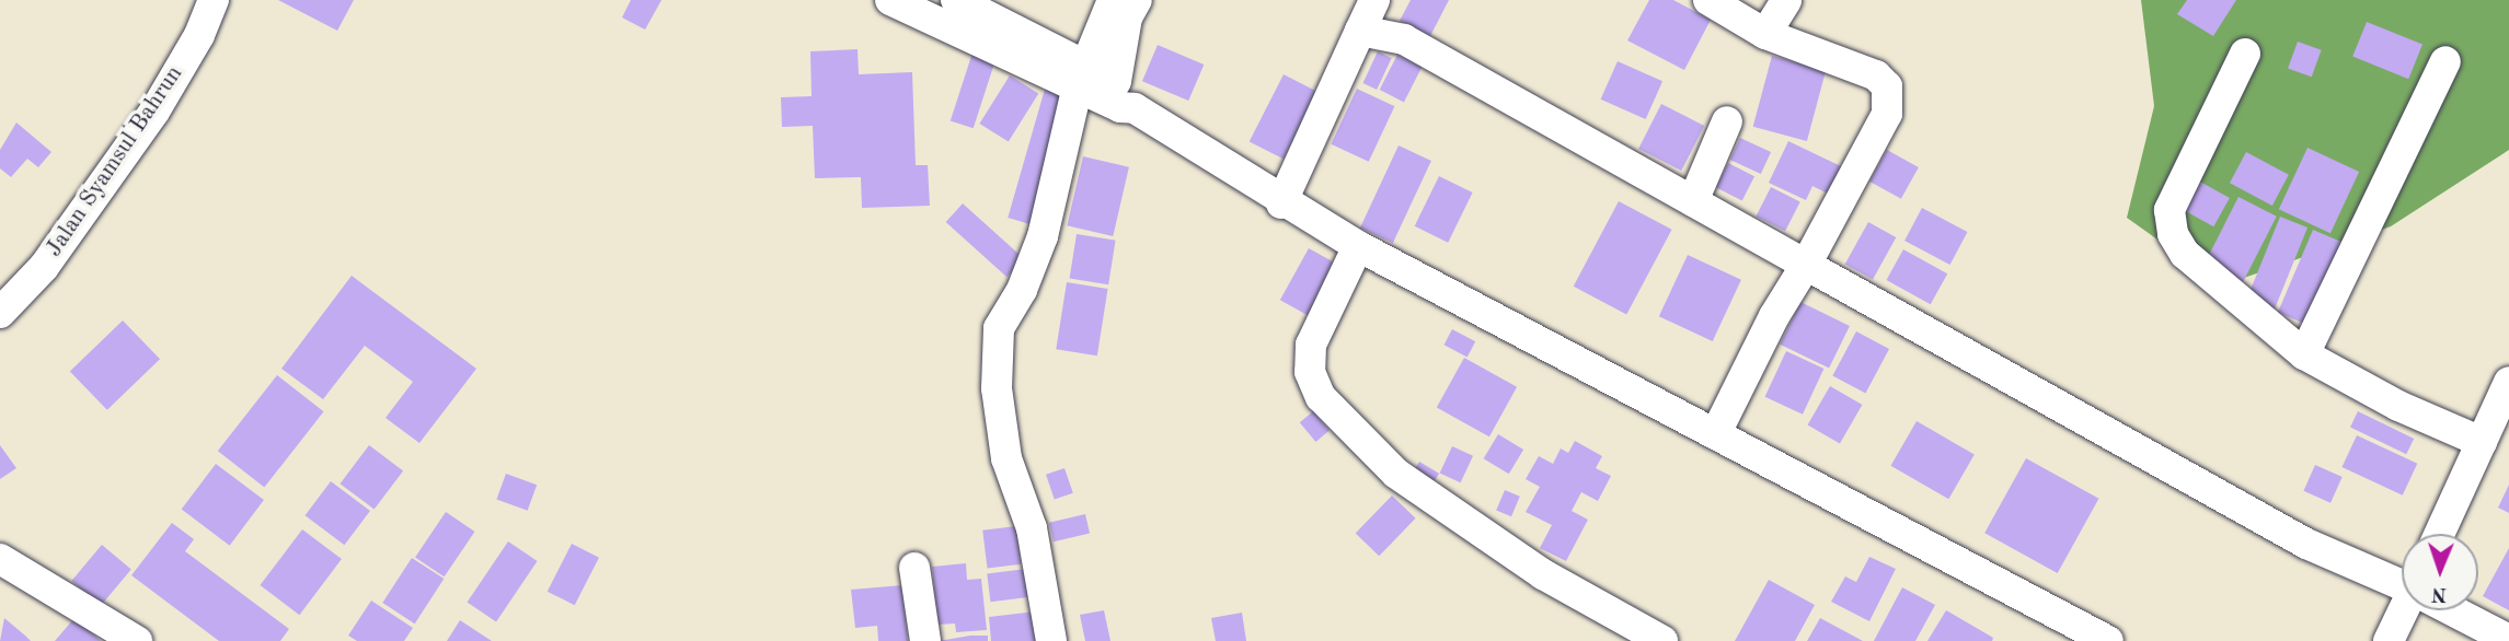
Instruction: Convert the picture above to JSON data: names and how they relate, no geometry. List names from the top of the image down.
{
  "streets": {
    "street": ["Jalan Syamsul Bahrun"]
  },
  "north": "bottom"
}
